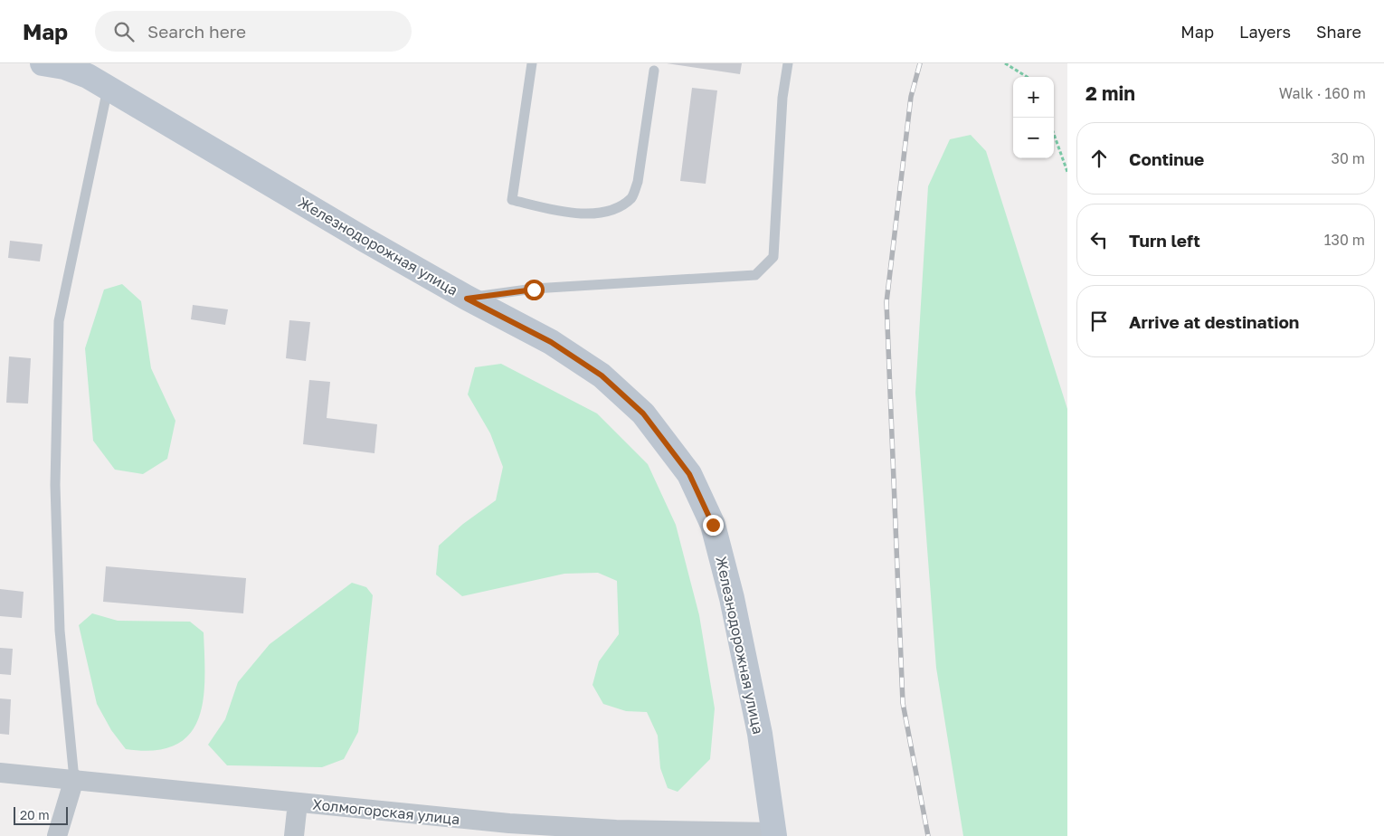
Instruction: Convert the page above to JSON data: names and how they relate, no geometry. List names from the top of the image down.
{
  "streets": {
    "street": ["Железнодорожная улица", "Холмогорская улица"]
  },
  "crossings": [
    ["Железнодорожная улица", "Холмогорская улица"]
  ],
  "scale_bar": "20 m",
  "page": {
    "header": "Map",
    "search": "Search here",
    "nav": ["Map", "Layers", "Share"],
    "heading": ["2 min", "Walk · 160 m"],
    "map_buttons": ["+", "−"],
    "list": [
      ["Continue", "30 m"],
      ["Turn left", "130 m"],
      "Arrive at destination"
    ],
    "scale": "20 m"
  }
}
